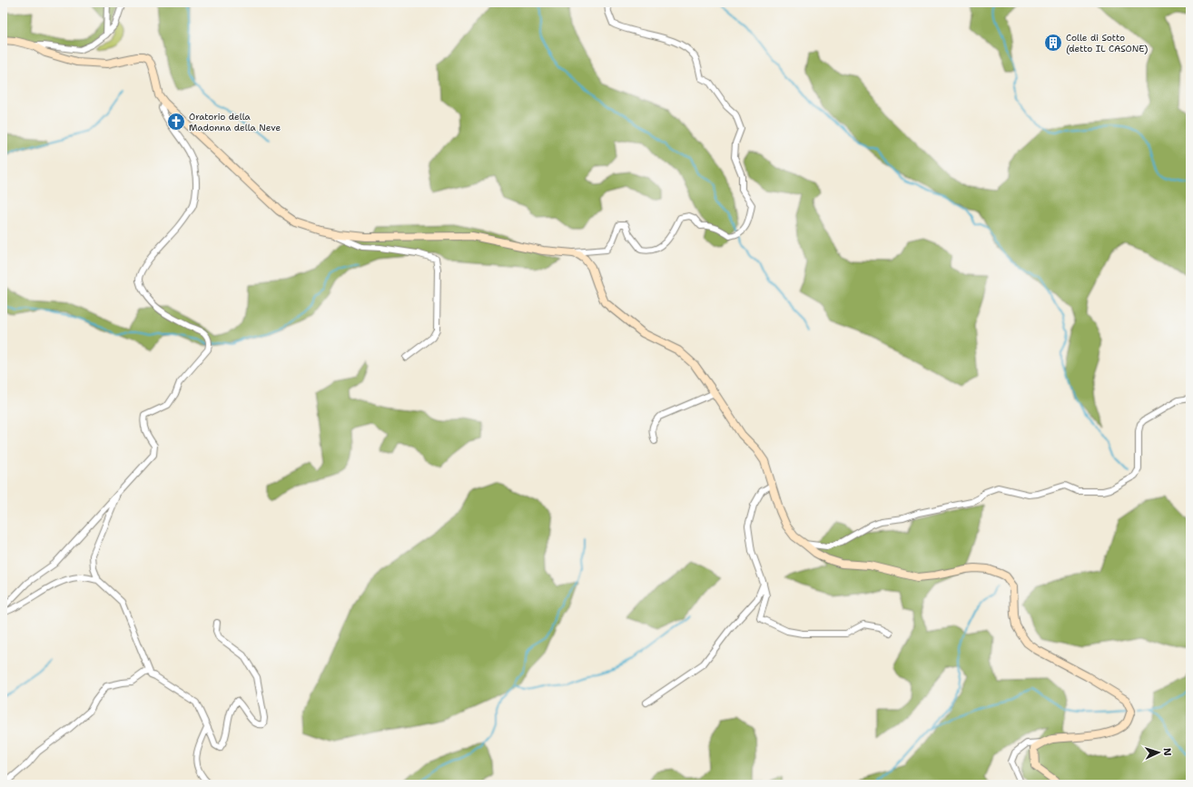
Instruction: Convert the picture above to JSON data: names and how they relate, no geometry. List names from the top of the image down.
{
  "places": {
    "building": ["Colle di Sotto (detto IL CASONE)"],
    "church": ["Oratorio della Madonna della Neve"]
  },
  "north": "right"
}
